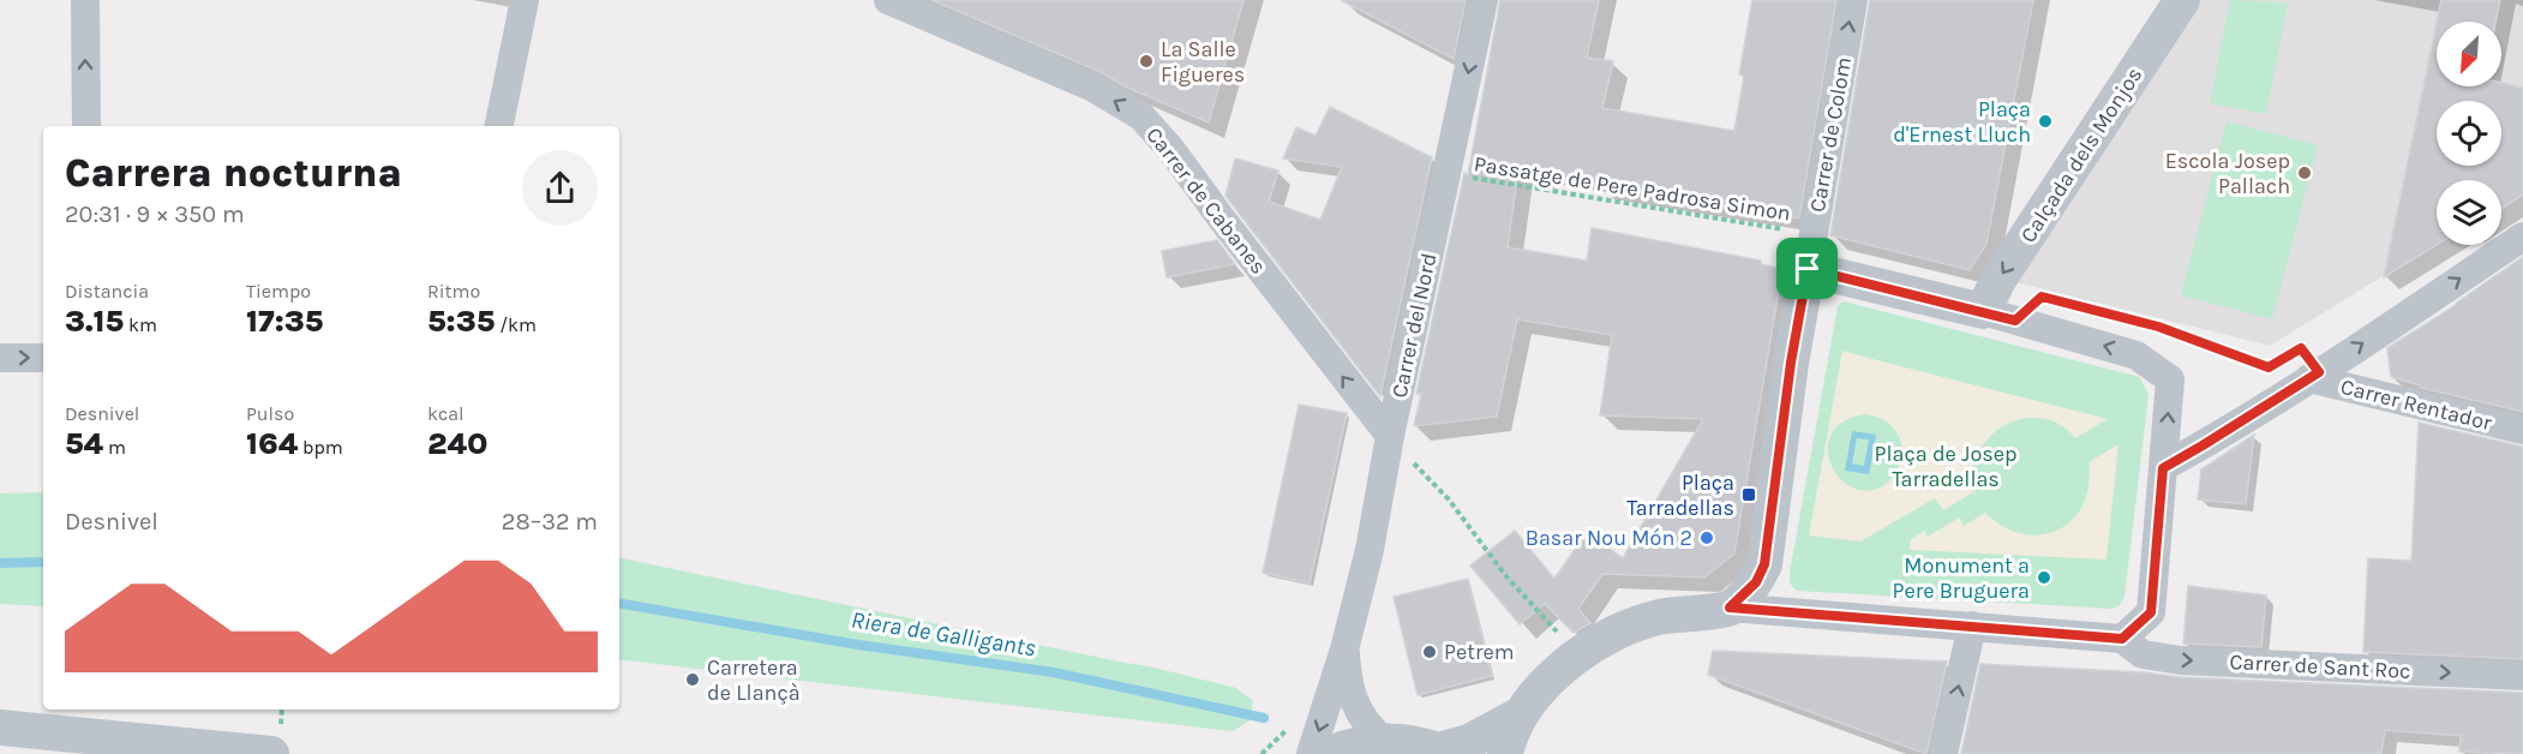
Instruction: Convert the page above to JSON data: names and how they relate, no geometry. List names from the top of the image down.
{
  "streets": {
    "street": [
      "Carrer de Colom",
      "Calçada dels Monjos",
      "Carrer de Cabanes",
      "Carrer del Nord",
      "Carrer Rentador",
      "Carrer de Sant Roc"
    ],
    "path": ["Passatge de Pere Padrosa Simon"]
  },
  "crossings": [
    ["Carrer de Colom", "Passatge de Pere Padrosa Simon"],
    ["Passatge de Pere Padrosa Simon", "Carrer del Nord"],
    ["Carrer de Cabanes", "Carrer del Nord"]
  ],
  "one_way": [
    "Carrer de Colom",
    "Calçada dels Monjos",
    "Carrer de Cabanes",
    "Carrer de Sant Roc"
  ],
  "water": ["Riera de Galligants"],
  "parks": ["Plaça de Josep Tarradellas"],
  "places": {
    "other": [
      "La Salle Figueres",
      "Plaça d'Ernest Lluch",
      "Escola Josep Pallach",
      "Basar Nou Món 2",
      "Monument a Pere Bruguera",
      "Petrem",
      "Carretera de Llançà"
    ],
    "transit": ["Plaça Tarradellas"]
  },
  "north": "bottom left",
  "page": {
    "heading": ["Carrera nocturna", "20:31 · 9 × 350 m"],
    "stats": [
      ["Distancia", "3.15 km"],
      ["Tiempo", "17:35"],
      ["Ritmo", "5:35 /km"],
      ["Desnivel", "54 m"],
      ["Pulso", "164 bpm"],
      ["kcal", "240"]
    ],
    "chart": ["Desnivel", "28–32 m"]
  }
}
